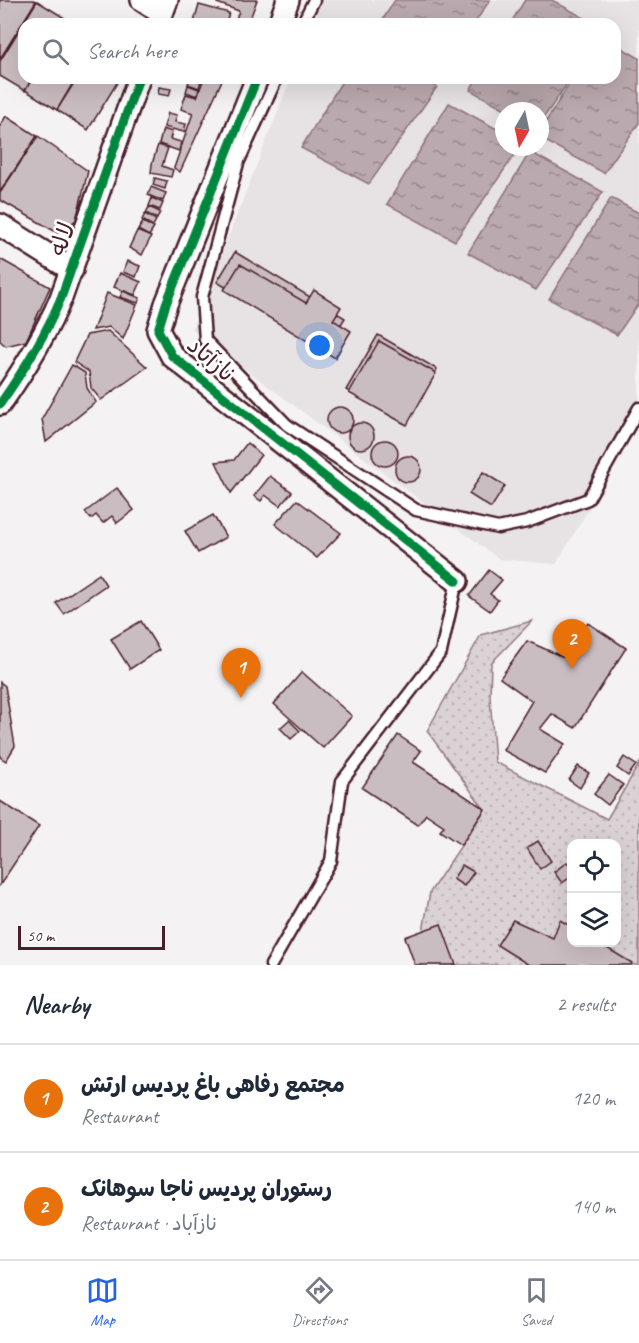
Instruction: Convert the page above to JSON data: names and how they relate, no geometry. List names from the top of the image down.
{
  "streets": {
    "street": ["لاله", "نازآباد"]
  },
  "scale_bar": "50 m",
  "north": "bottom",
  "page": {
    "search": "Search here",
    "pins": ["2", "1"],
    "scale": "50 m",
    "heading": ["Nearby", "2 results"],
    "list": [
      {
        "mark": "1",
        "name": "مجتمع رفاهی باغ پردیس ارتش",
        "note": "Restaurant",
        "value": "120 m"
      },
      {
        "mark": "2",
        "name": "رستوران پردیس ناجا سوهانک",
        "note": "Restaurant · نازآباد",
        "value": "140 m"
      }
    ],
    "nav": ["Map", "Directions", "Saved"]
  }
}
